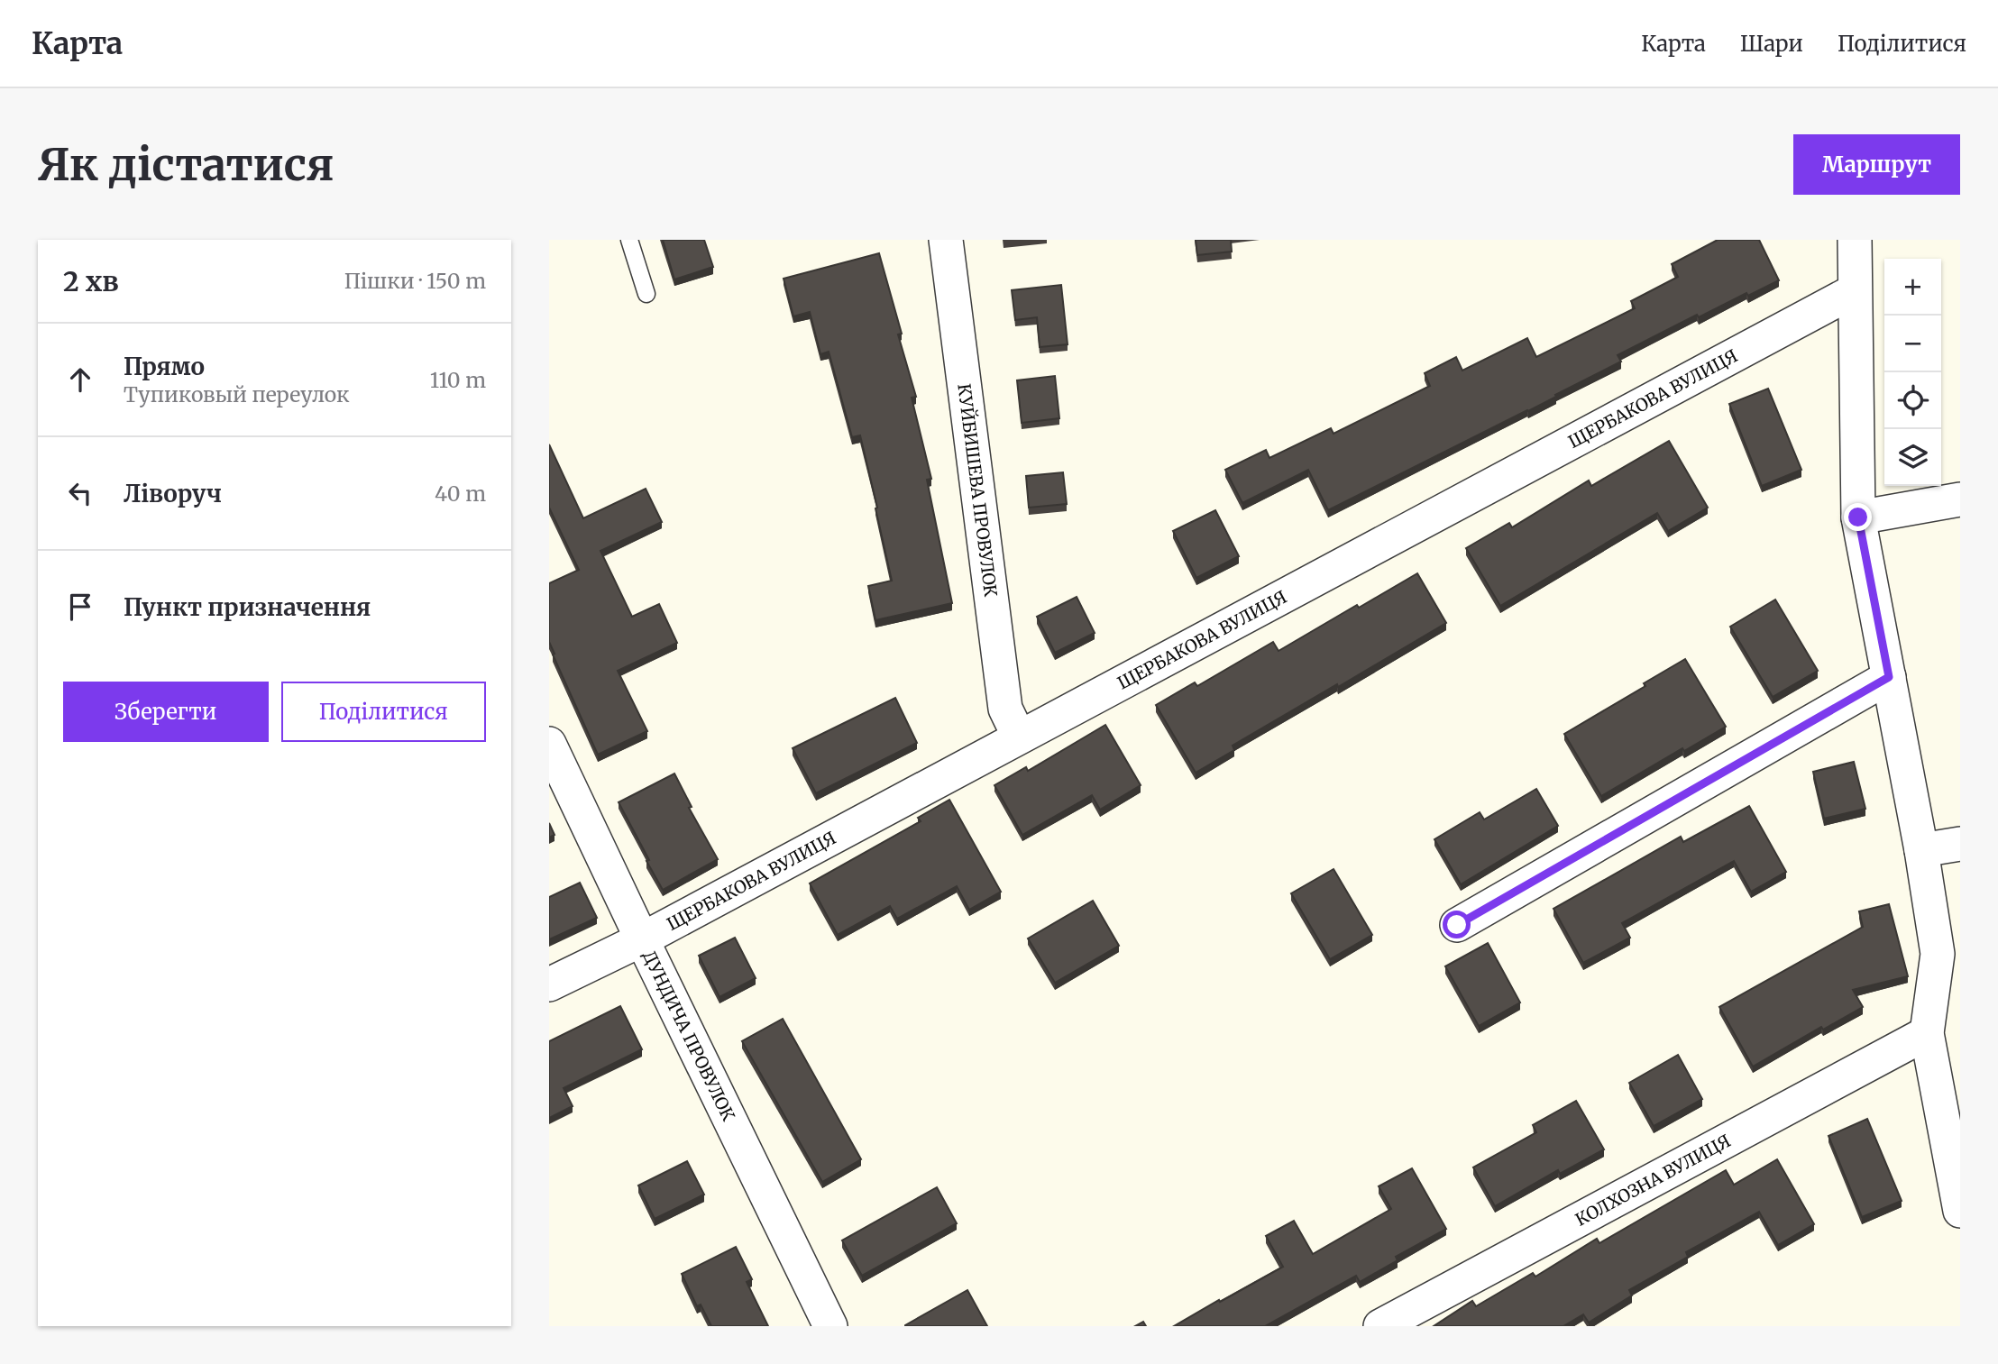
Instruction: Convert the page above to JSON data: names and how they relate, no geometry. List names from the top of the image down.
{
  "streets": {
    "street": [
      "ЩЕРБАКОВА ВУЛИЦЯ",
      "КУЙБИШЕВА ПРОВУЛОК",
      "ДУНДИЧА ПРОВУЛОК",
      "КОЛХОЗНА ВУЛИЦЯ"
    ]
  },
  "crossings": [
    ["ЩЕРБАКОВА ВУЛИЦЯ", "КУЙБИШЕВА ПРОВУЛОК"],
    ["ЩЕРБАКОВА ВУЛИЦЯ", "ДУНДИЧА ПРОВУЛОК"]
  ],
  "page": {
    "header": "Карта",
    "nav": ["Карта", "Шари", "Поділитися"],
    "buttons": [
      "Маршрут",
      ["Зберегти", "Поділитися"]
    ],
    "title": "Як дістатися",
    "heading": ["2 хв", "Пішки · 150 m"],
    "map_buttons": ["+", "−"],
    "list": [
      ["Прямо", "Тупиковый переулок", "110 m"],
      ["Ліворуч", "40 m"],
      "Пункт призначення"
    ]
  }
}
